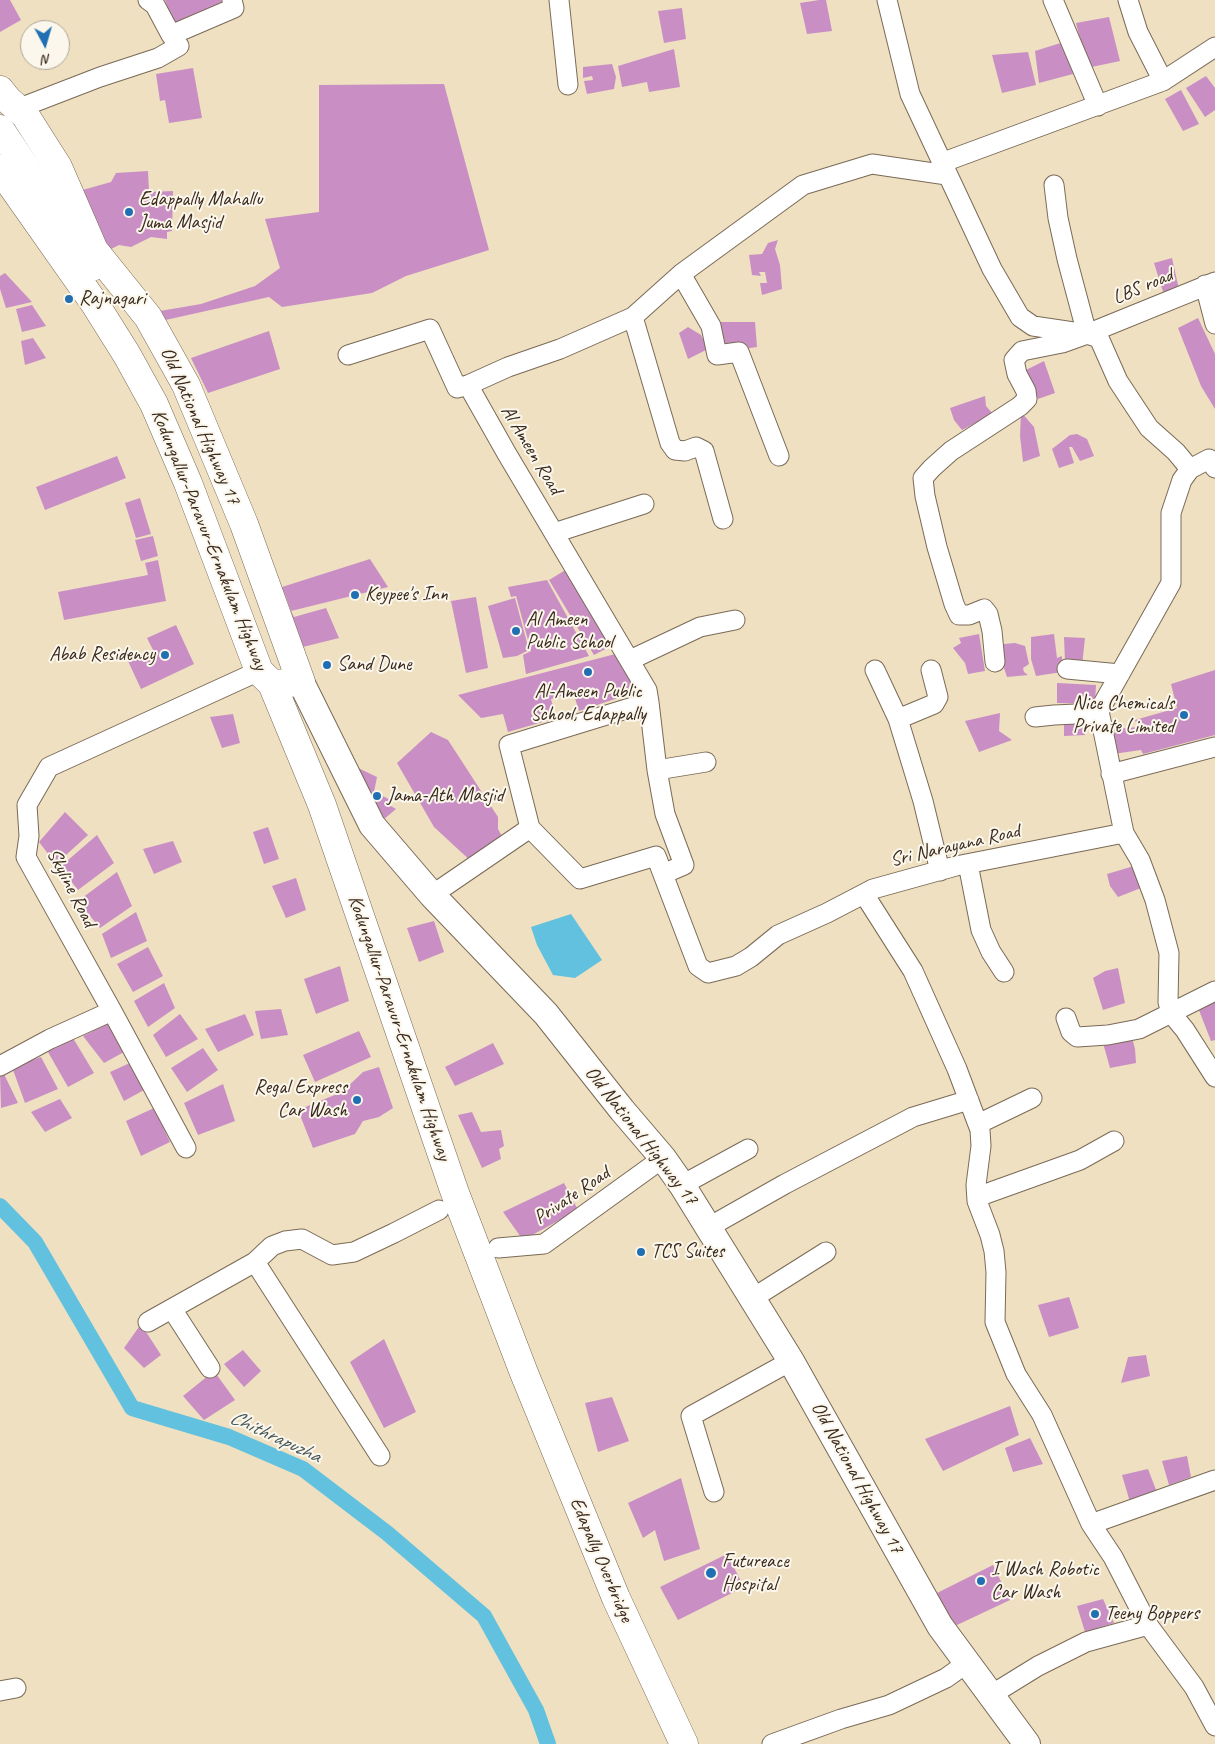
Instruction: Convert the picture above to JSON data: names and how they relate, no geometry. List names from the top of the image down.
{
  "streets": {
    "main road": ["Old National Highway 17", "Kodungallur-Paravur-Ernakulam Highway", "Edapally Overbridge"],
    "street": [
      "LBS road",
      "Al Ameen Road",
      "Sri Narayana Road",
      "Skyline Road",
      "Private Road"
    ]
  },
  "crossings": [
    ["Old National Highway 17", "Kodungallur-Paravur-Ernakulam Highway"],
    ["Old National Highway 17", "Private Road"],
    ["Al Ameen Road", "Sri Narayana Road"],
    ["Kodungallur-Paravur-Ernakulam Highway", "Skyline Road"],
    ["Kodungallur-Paravur-Ernakulam Highway", "Edapally Overbridge"]
  ],
  "water": ["Chithrapuzha"],
  "places": [
    "Edappally Mahallu Juma Masjid",
    "Rajnagari",
    "Keypee's Inn",
    "Al Ameen Public School",
    "Abab Residency",
    "Sand Dune",
    "Al-Ameen Public School, Edappally",
    "Nice Chemicals Private Limited",
    "Jama-Ath Masjid",
    "Regal Express Car Wash",
    "TCS Suites",
    "Futureace Hospital",
    "I Wash Robotic Car Wash",
    "Teeny Boppers"
  ],
  "north": "bottom"
}
